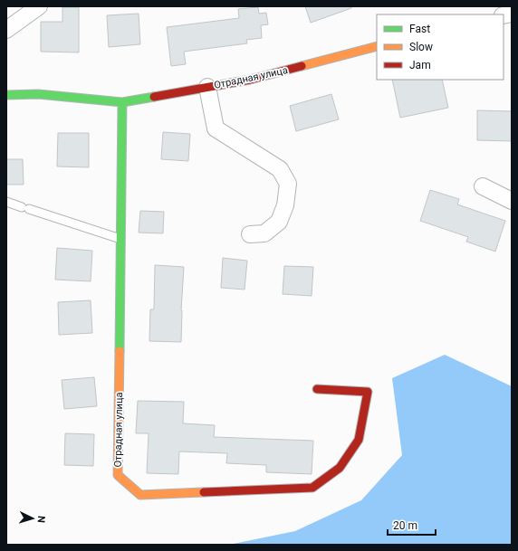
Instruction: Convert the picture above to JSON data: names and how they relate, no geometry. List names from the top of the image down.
{
  "streets": {
    "street": ["Отрадная улица"]
  },
  "legend": ["Fast", "Slow", "Jam"],
  "scale_bar": "20 m",
  "north": "right"
}
